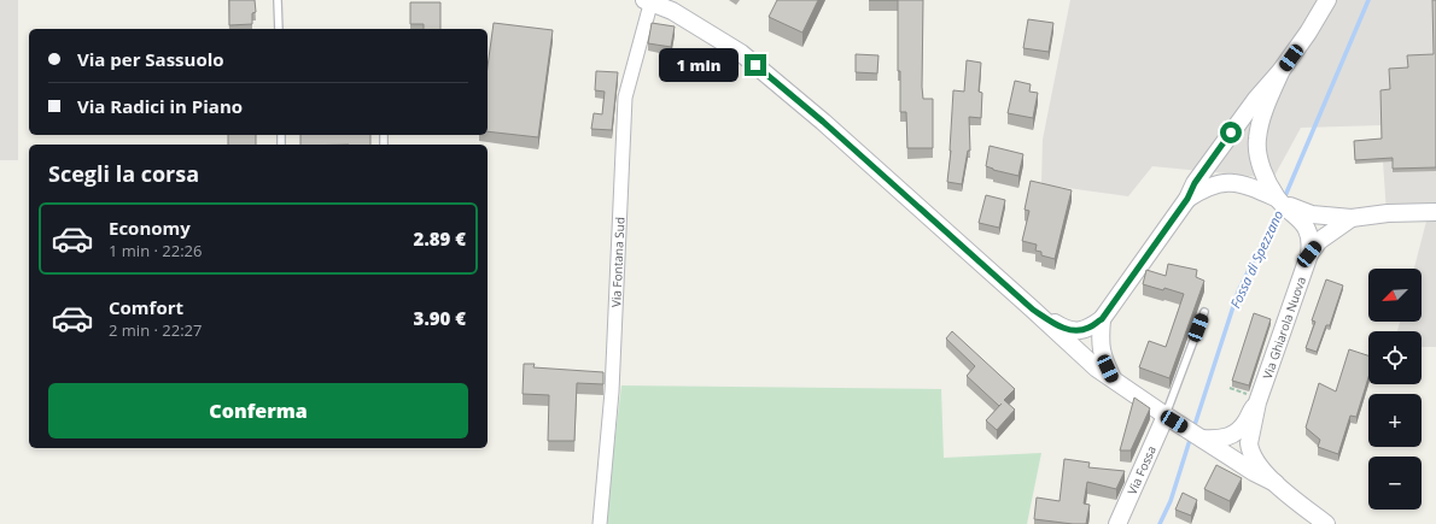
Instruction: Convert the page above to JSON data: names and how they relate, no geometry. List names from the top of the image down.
{
  "streets": {
    "street": ["Via Fontana Sud", "Via Ghiarola Nuova", "Via Fossa"]
  },
  "water": ["Fossa di Spezzano"],
  "north": "bottom left",
  "page": {
    "banner": ["Via per Sassuolo", "Via Radici in Piano"],
    "bubble": "1 min",
    "heading": "Scegli la corsa",
    "list": [
      {
        "name": "Economy",
        "note": "1 min · 22:26",
        "value": "2.89 €"
      },
      {
        "name": "Comfort",
        "note": "2 min · 22:27",
        "value": "3.90 €"
      }
    ],
    "map_buttons": ["+", "−"],
    "buttons": "Conferma"
  }
}
